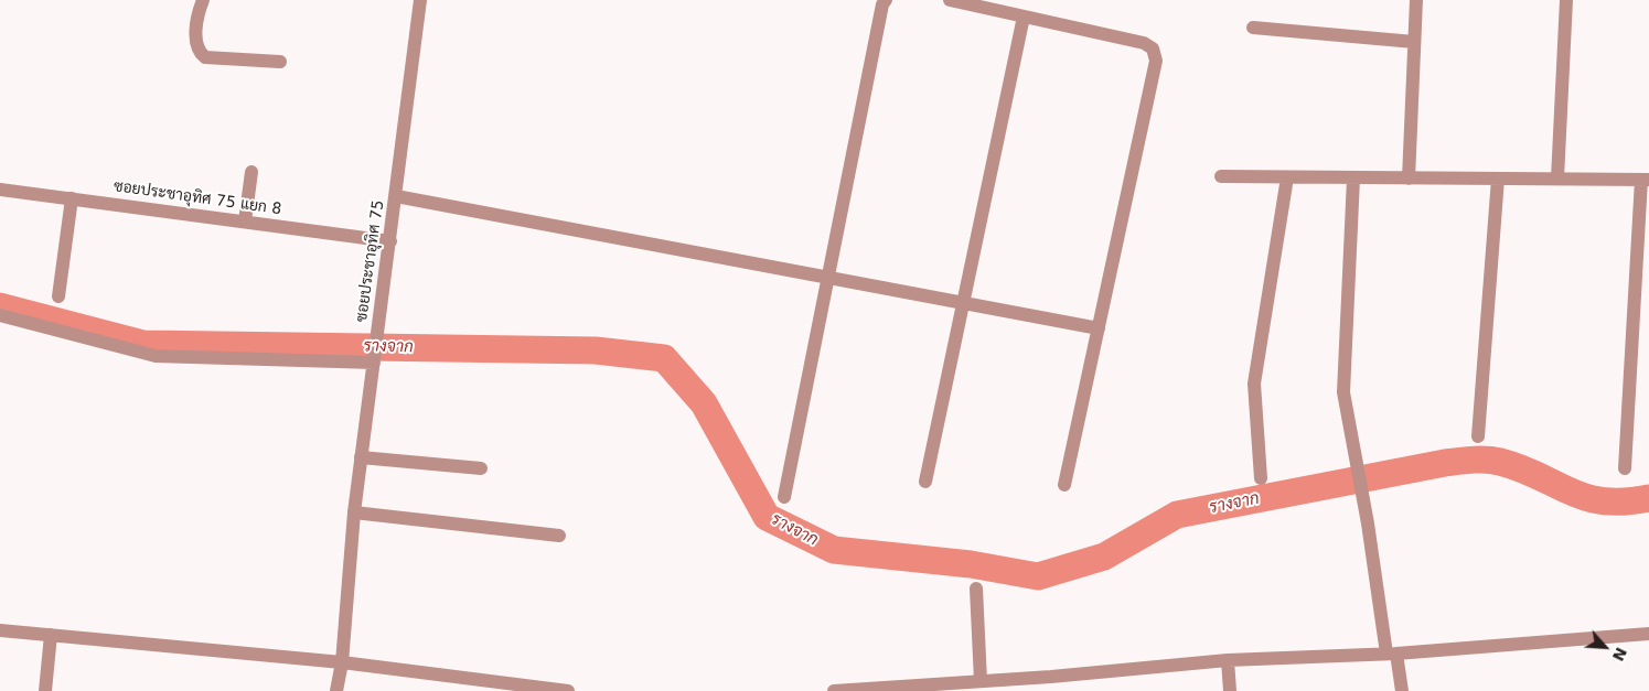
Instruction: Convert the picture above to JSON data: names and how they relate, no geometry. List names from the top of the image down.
{
  "streets": {
    "street": ["ซอยประชาอุทิศ 75 แยก 8", "ซอยประชาอุทิศ 75"]
  },
  "crossings": [
    ["ซอยประชาอุทิศ 75 แยก 8", "ซอยประชาอุทิศ 75"]
  ],
  "water": ["รางจาก"],
  "north": "bottom right"
}
